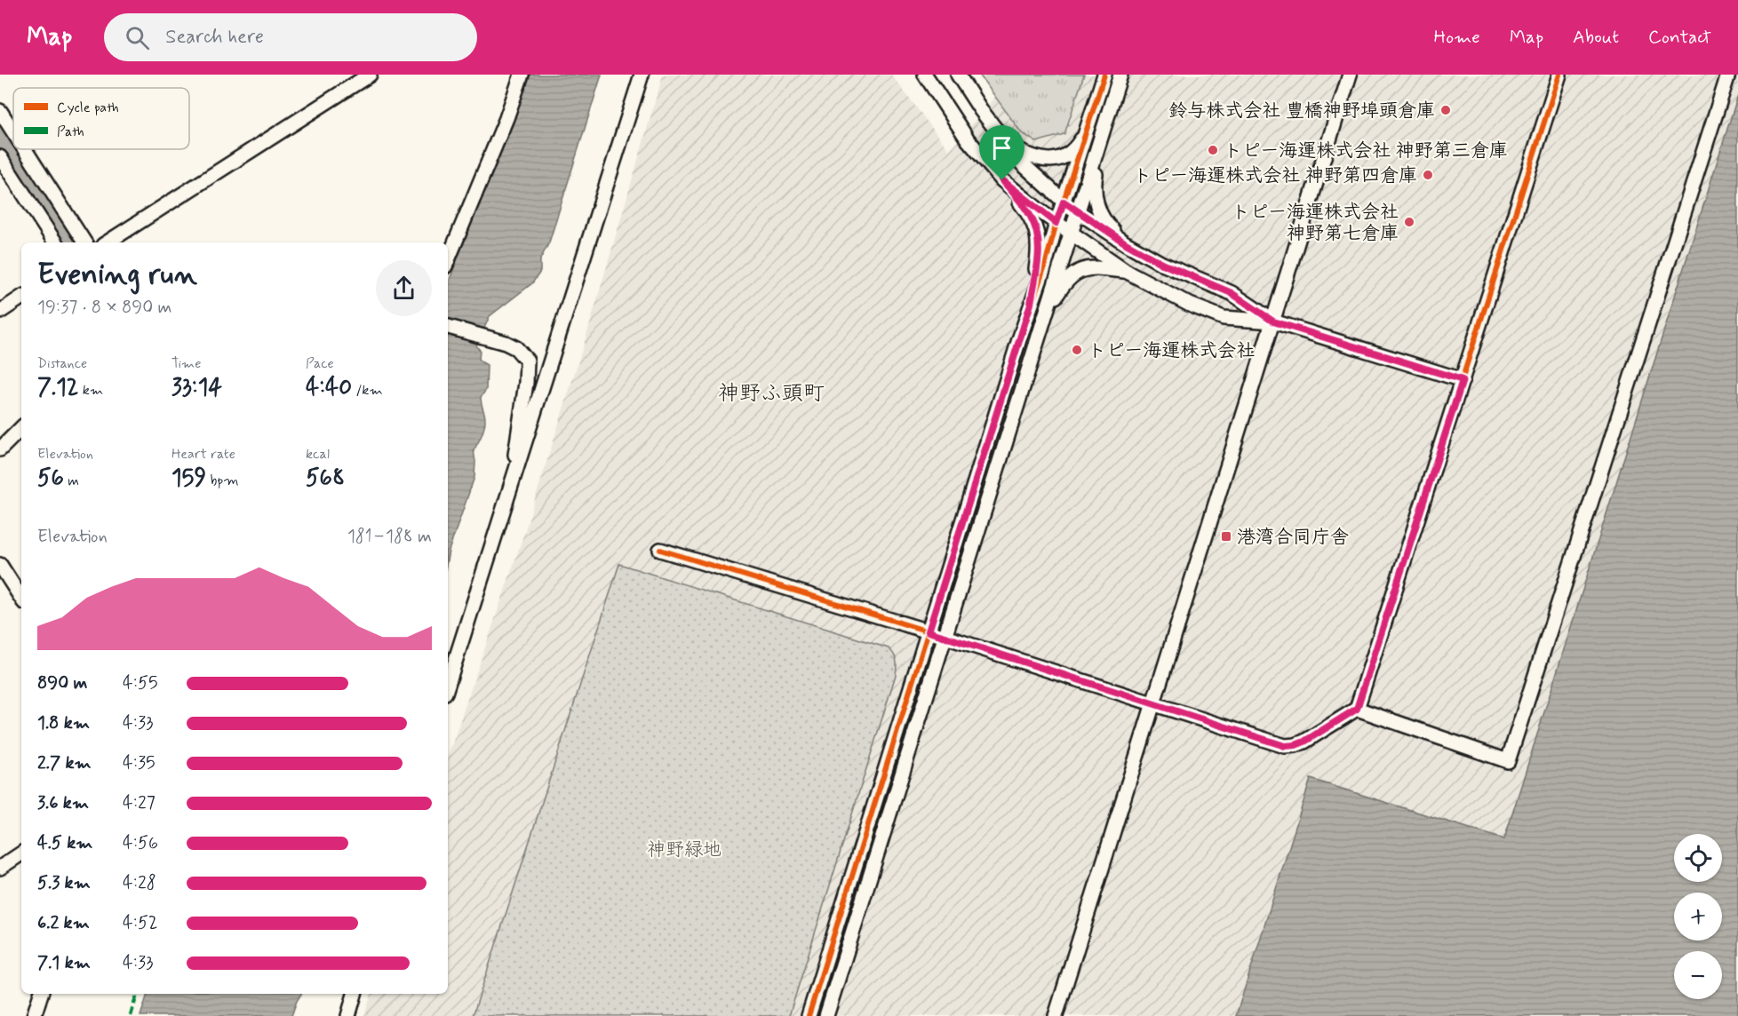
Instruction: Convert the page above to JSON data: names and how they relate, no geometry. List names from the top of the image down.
{
  "districts": ["神野ふ頭町"],
  "parks": ["神野緑地"],
  "places": {
    "other": [
      "鈴与株式会社 豊橋神野埠頭倉庫",
      "トピー海運株式会社 神野第三倉庫",
      "トピー海運株式会社 神野第四倉庫",
      "トピー海運株式会社 神野第七倉庫",
      "トピー海運株式会社"
    ],
    "transit": ["港湾合同庁舎"]
  },
  "legend": ["Cycle path", "Path"],
  "page": {
    "header": "Map",
    "search": "Search here",
    "nav": [
      "Home",
      "Map",
      "About",
      "Contact"
    ],
    "heading": ["Evening run", "19:37 · 8 × 890 m"],
    "stats": [
      ["Distance", "7.12 km"],
      ["Time", "33:14"],
      ["Pace", "4:40 /km"],
      ["Elevation", "56 m"],
      ["Heart rate", "159 bpm"],
      ["kcal", "568"]
    ],
    "chart": ["Elevation", "181–188 m"],
    "list": [
      {
        "name": "890 m",
        "note": "4:55"
      },
      {
        "name": "1.8 km",
        "note": "4:33"
      },
      {
        "name": "2.7 km",
        "note": "4:35"
      },
      {
        "name": "3.6 km",
        "note": "4:27"
      },
      {
        "name": "4.5 km",
        "note": "4:56"
      },
      {
        "name": "5.3 km",
        "note": "4:28"
      },
      {
        "name": "6.2 km",
        "note": "4:52"
      },
      {
        "name": "7.1 km",
        "note": "4:33"
      }
    ],
    "map_buttons": ["+", "−"]
  }
}
